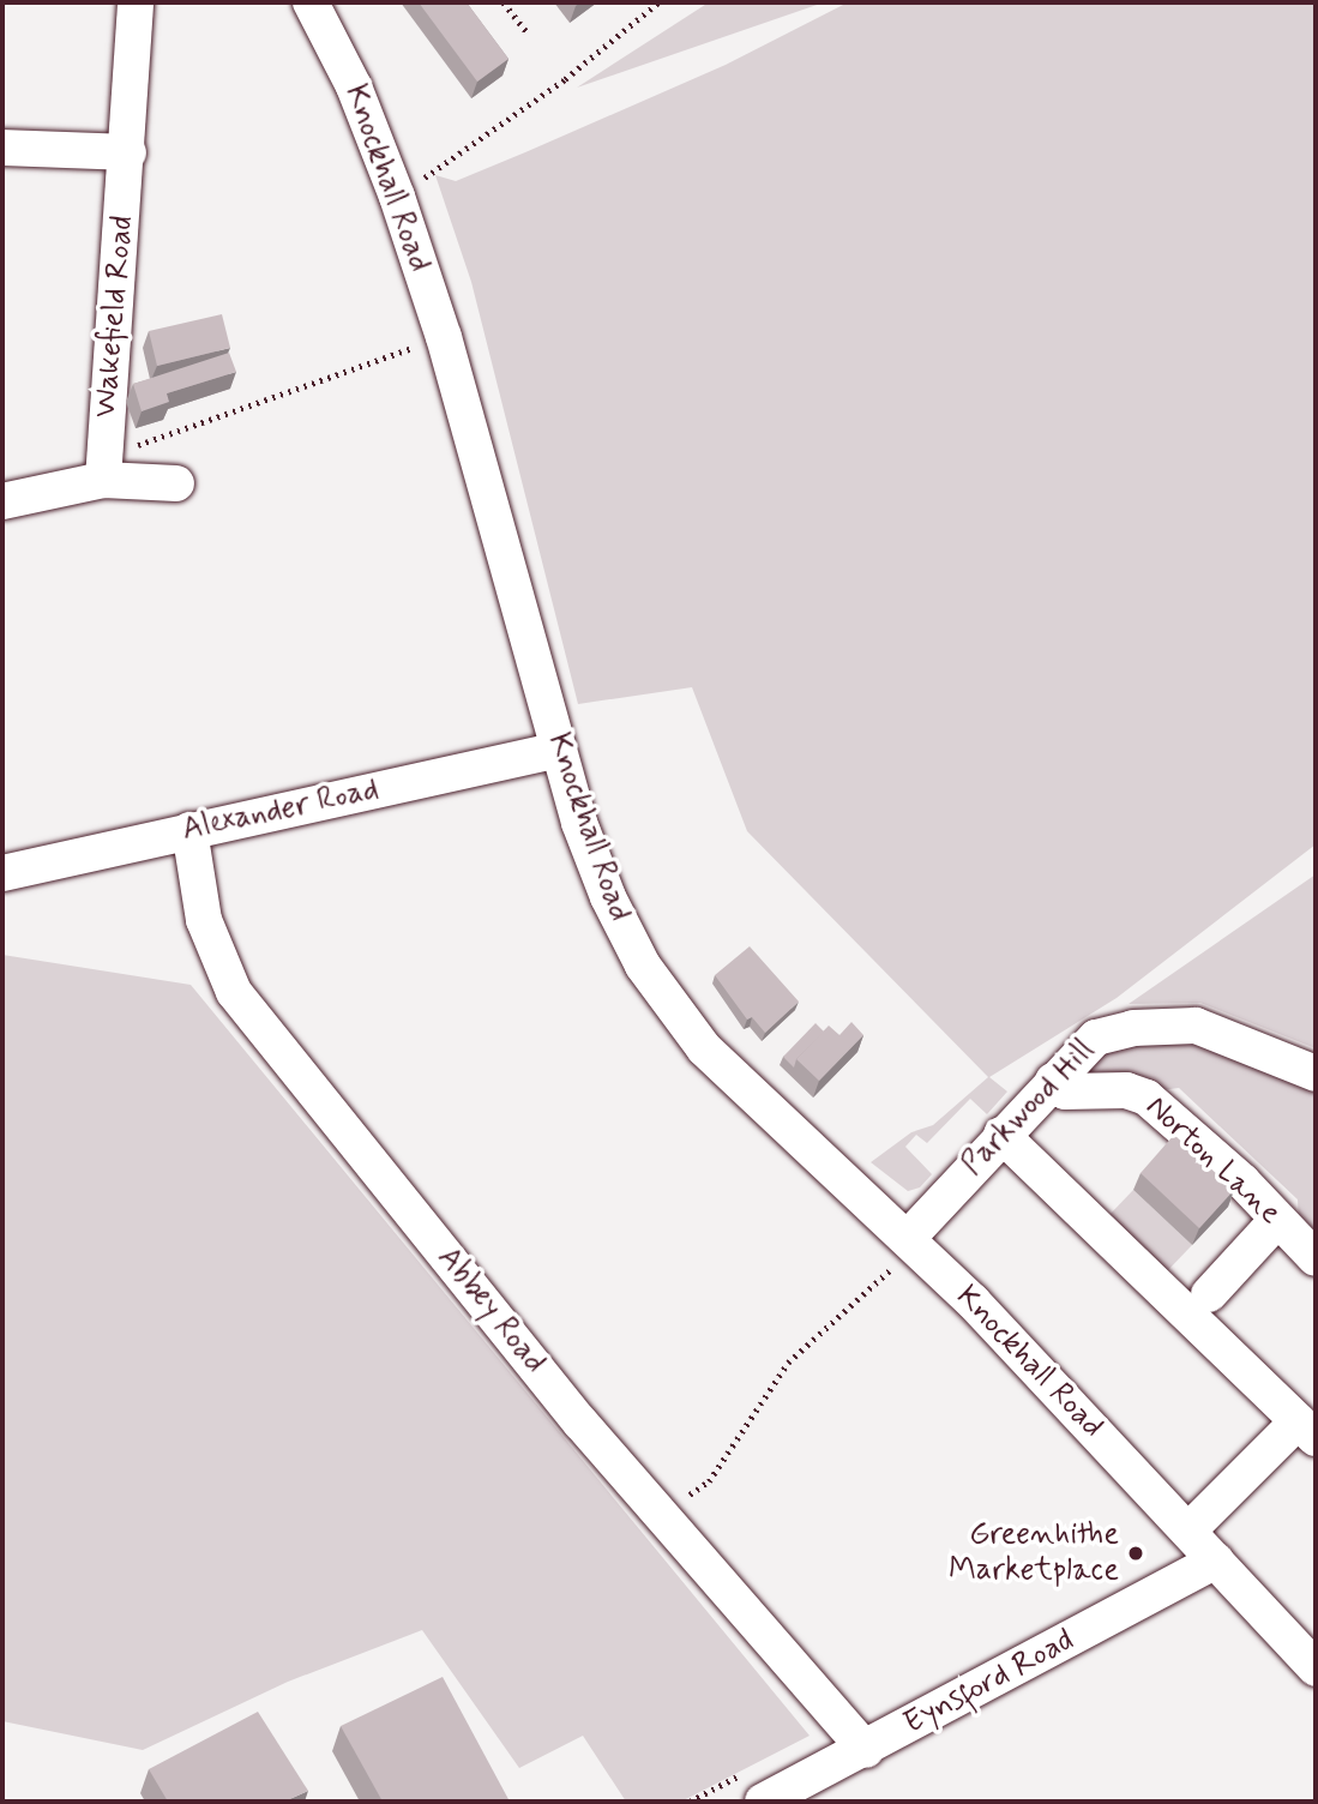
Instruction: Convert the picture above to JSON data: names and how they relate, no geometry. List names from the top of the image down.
{
  "streets": {
    "street": [
      "Knockhall Road",
      "Wakefield Road",
      "Alexander Road",
      "Parkwood Hill",
      "Norton Lane",
      "Abbey Road",
      "Eynsford Road"
    ]
  },
  "crossings": [
    ["Knockhall Road", "Alexander Road"],
    ["Knockhall Road", "Parkwood Hill"],
    ["Knockhall Road", "Eynsford Road"],
    ["Alexander Road", "Abbey Road"],
    ["Parkwood Hill", "Norton Lane"],
    ["Abbey Road", "Eynsford Road"]
  ],
  "places": ["Greenhithe Marketplace"]
}
